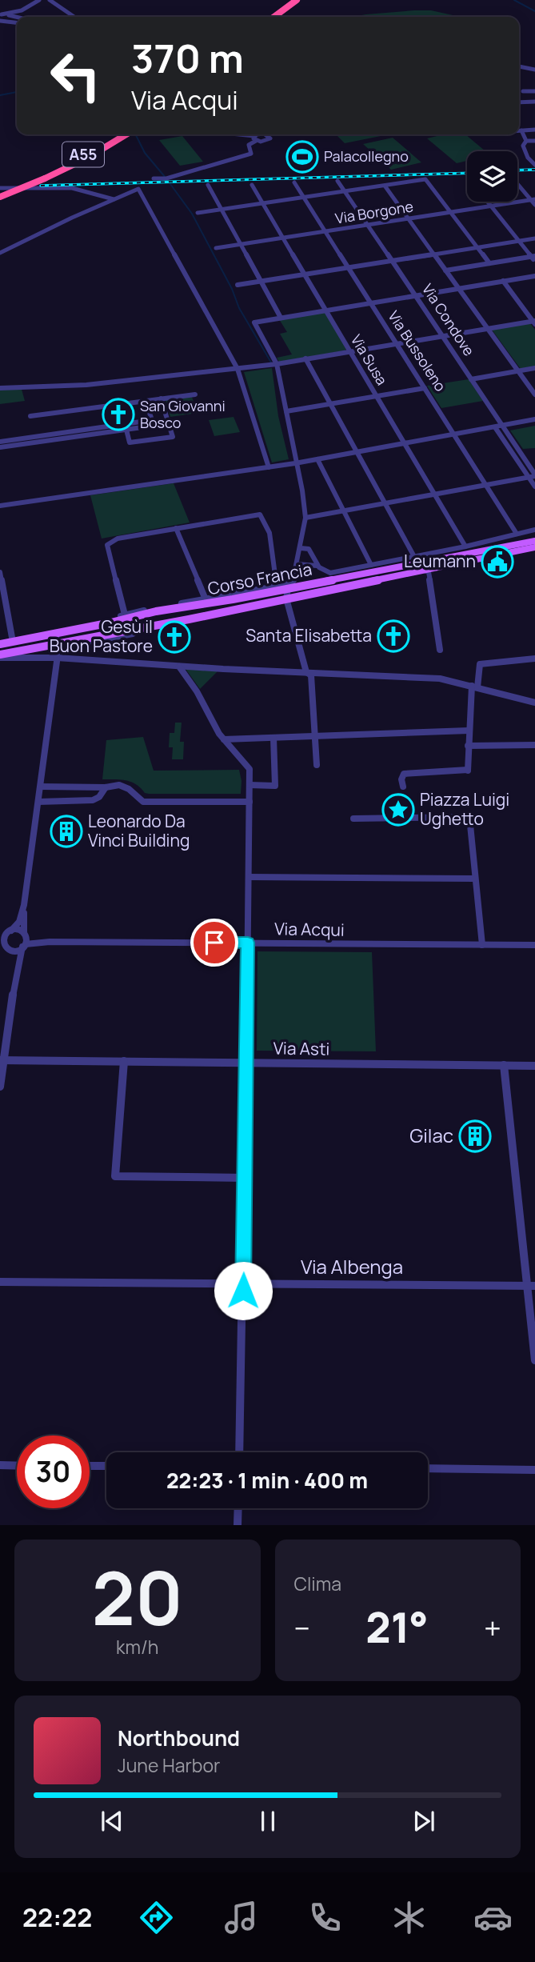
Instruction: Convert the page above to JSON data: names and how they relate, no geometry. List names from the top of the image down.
{
  "streets": {
    "highway": ["A55"],
    "main road": ["Corso Francia"],
    "street": [
      "Via Borgone",
      "Via Condove",
      "Via Bussoleno",
      "Via Susa",
      "Via Acqui",
      "Via Asti",
      "Via Albenga"
    ]
  },
  "crossings": [
    ["Via Borgone", "Via Condove"],
    ["Via Borgone", "Via Bussoleno"],
    ["Via Borgone", "Via Susa"],
    ["Via Bussoleno", "Corso Francia"],
    ["Via Susa", "Corso Francia"]
  ],
  "places": {
    "sports": ["Palacollegno"],
    "church": ["San Giovanni Bosco", "Santa Elisabetta", "Gesù il Buon Pastore"],
    "public building": ["Leumann"],
    "place": ["Piazza Luigi Ughetto"],
    "building": ["Leonardo Da Vinci Building", "Gilac"]
  },
  "page": {
    "turn": ["370 m", "Via Acqui"],
    "limit": "30",
    "trip": "22:23 · 1 min · 400 m",
    "tile": [
      ["20", "km/h"],
      "Clima"
    ],
    "heat": ["−", "21°", "+"],
    "song": ["Northbound", "June Harbor"],
    "tabs": "22:22"
  }
}
